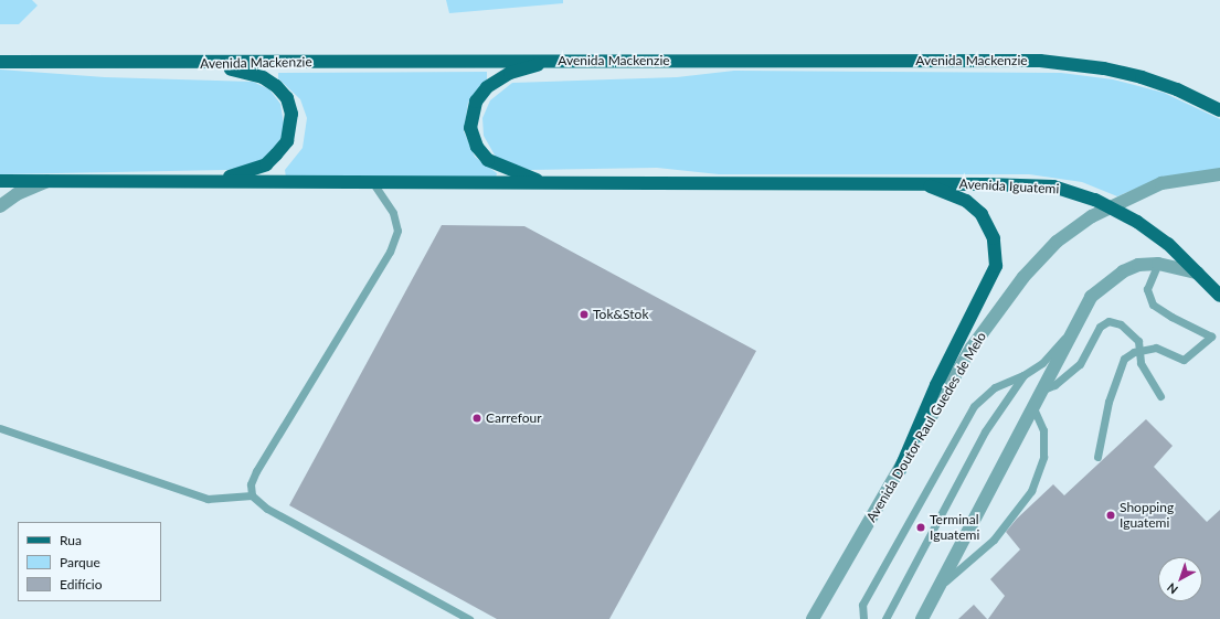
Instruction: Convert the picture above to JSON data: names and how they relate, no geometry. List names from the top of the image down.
{
  "streets": {
    "main road": ["Avenida Mackenzie", "Avenida Iguatemi"],
    "street": ["Avenida Doutor Raul Guedes de Melo"]
  },
  "places": [
    "Tok&Stok",
    "Carrefour",
    "Shopping Iguatemi",
    "Terminal Iguatemi"
  ],
  "legend": ["Rua", "Parque", "Edifício"],
  "north": "bottom left"
}
